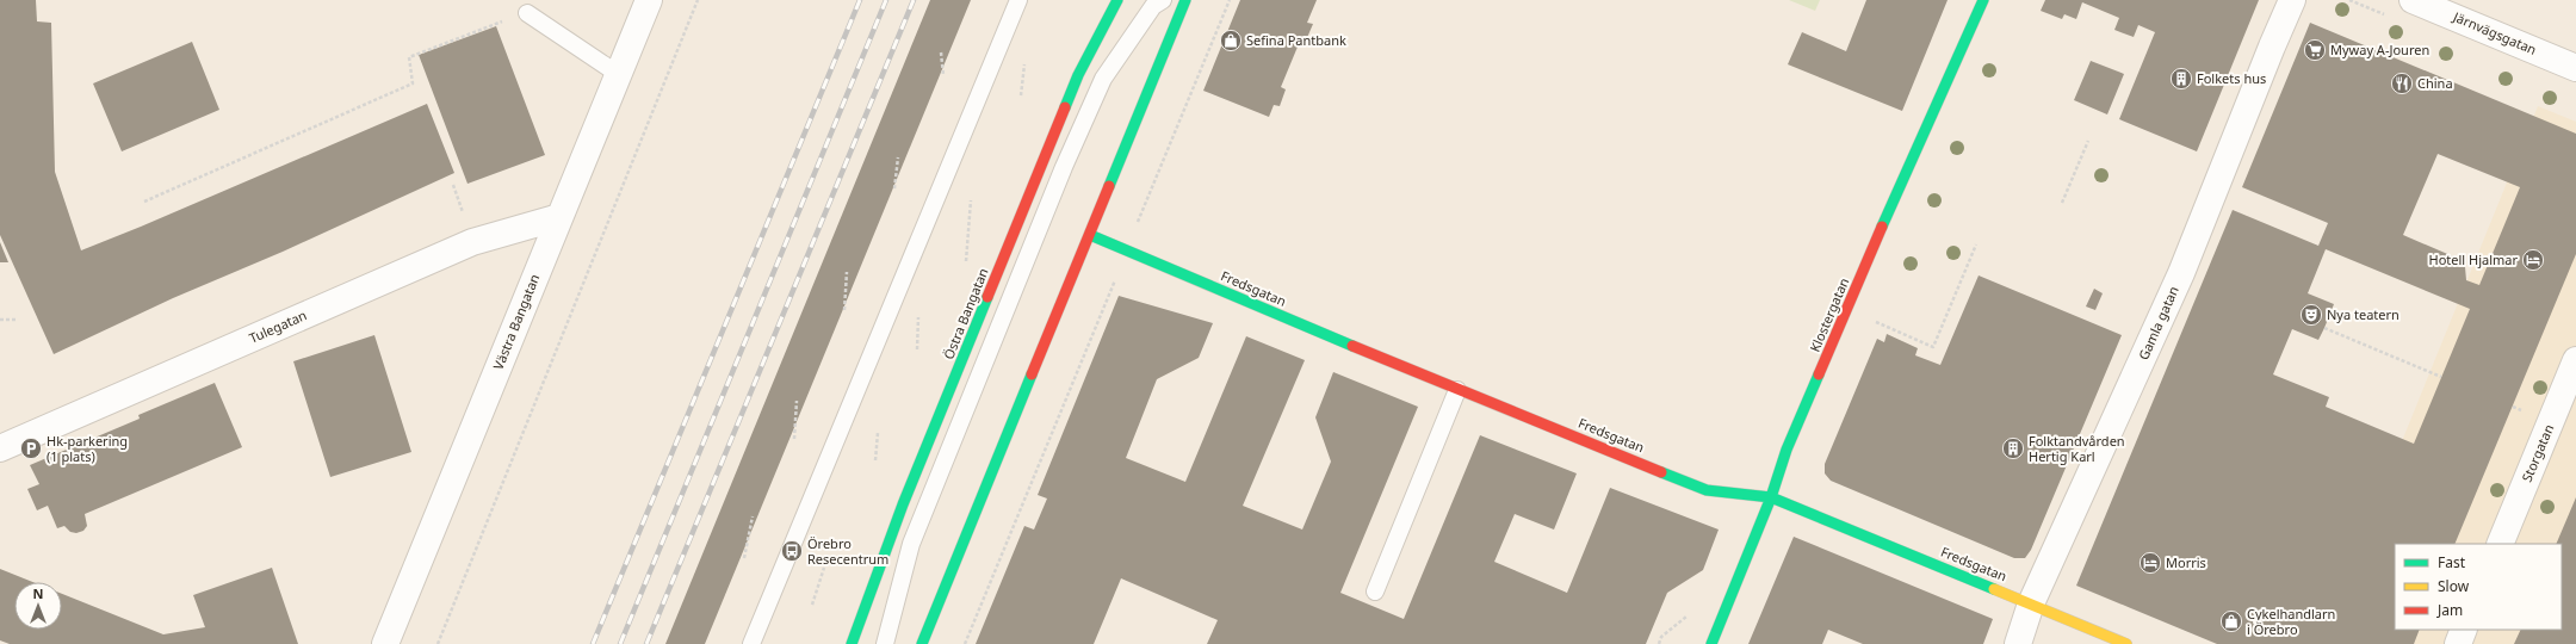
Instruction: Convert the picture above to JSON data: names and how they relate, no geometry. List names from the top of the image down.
{
  "streets": {
    "street": [
      "Järnvägsgatan",
      "Fredsgatan",
      "Östra Bangatan",
      "Klostergatan",
      "Västra Bangatan",
      "Gamla gatan",
      "Tulegatan",
      "Storgatan"
    ]
  },
  "crossings": [
    ["Fredsgatan", "Klostergatan"],
    ["Fredsgatan", "Gamla gatan"],
    ["Västra Bangatan", "Tulegatan"]
  ],
  "places": {
    "shop": ["Sefina Pantbank", "Cykelhandlarn i Örebro"],
    "supermarket": ["Myway A-Jouren"],
    "building": ["Folkets hus", "Folktandvården Hertig Karl"],
    "restaurant": ["China"],
    "hotel": ["Hotell Hjalmar", "Morris"],
    "theatre": ["Nya teatern"],
    "parking": ["Hk-parkering (1 plats)"],
    "bus stop": ["Örebro Resecentrum"]
  },
  "legend": ["Fast", "Slow", "Jam"],
  "north": "top"
}
